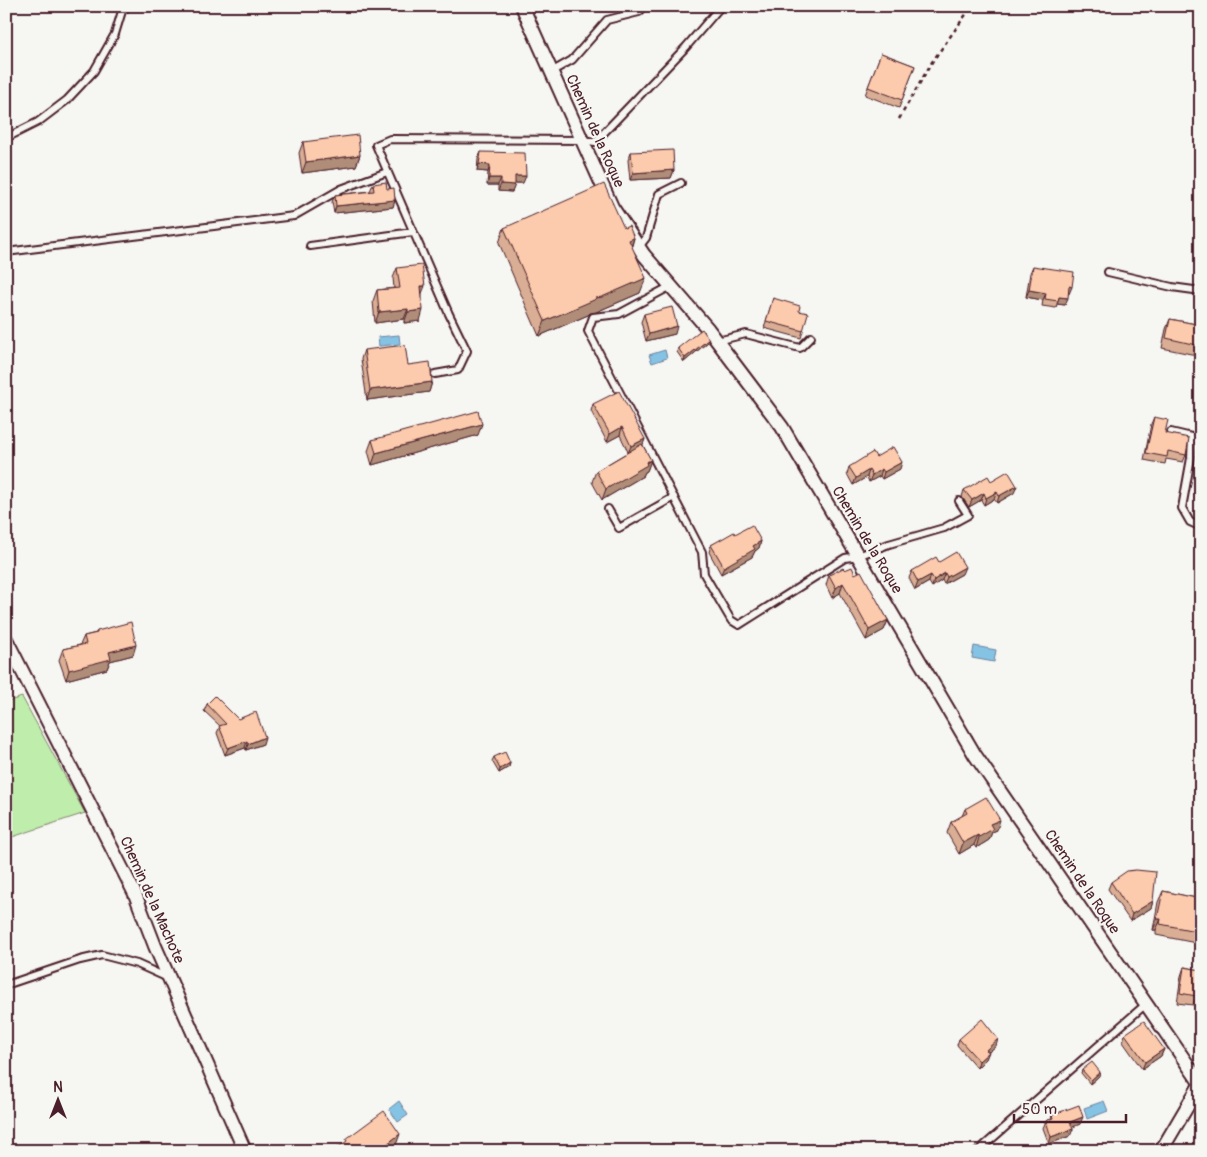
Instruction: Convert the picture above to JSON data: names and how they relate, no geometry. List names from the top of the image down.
{
  "streets": {
    "street": ["Chemin de la Roque", "Chemin de la Machote"]
  },
  "scale_bar": "50 m",
  "north": "top"
}
